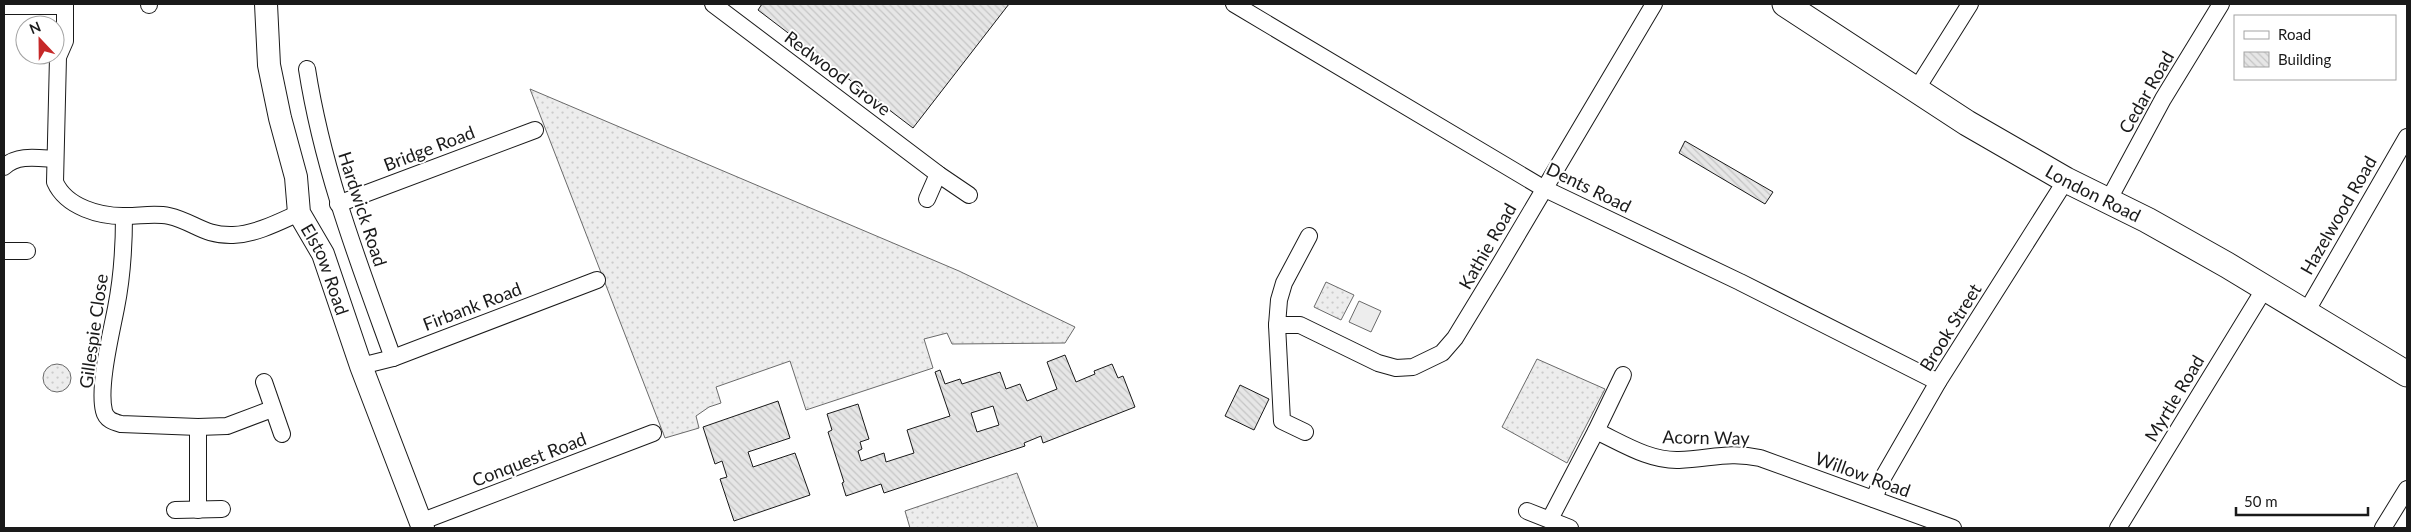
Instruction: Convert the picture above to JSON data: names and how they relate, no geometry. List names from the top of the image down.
{
  "streets": {
    "main road": ["London Road"],
    "street": [
      "Redwood Grove",
      "Cedar Road",
      "Bridge Road",
      "Dents Road",
      "Hardwick Road",
      "Hazelwood Road",
      "Kathie Road",
      "Elstow Road",
      "Firbank Road",
      "Brook Street",
      "Gillespie Close",
      "Myrtle Road",
      "Acorn Way",
      "Conquest Road",
      "Willow Road"
    ]
  },
  "crossings": [
    ["Cedar Road", "London Road"],
    ["Bridge Road", "Hardwick Road"],
    ["Dents Road", "Kathie Road"],
    ["Dents Road", "Brook Street"],
    ["London Road", "Hazelwood Road"],
    ["London Road", "Brook Street"],
    ["London Road", "Myrtle Road"],
    ["Hardwick Road", "Firbank Road"],
    ["Elstow Road", "Firbank Road"],
    ["Elstow Road", "Conquest Road"],
    ["Brook Street", "Willow Road"],
    ["Acorn Way", "Willow Road"]
  ],
  "legend": ["Road", "Building"],
  "scale_bar": "50 m",
  "north": "top"
}
